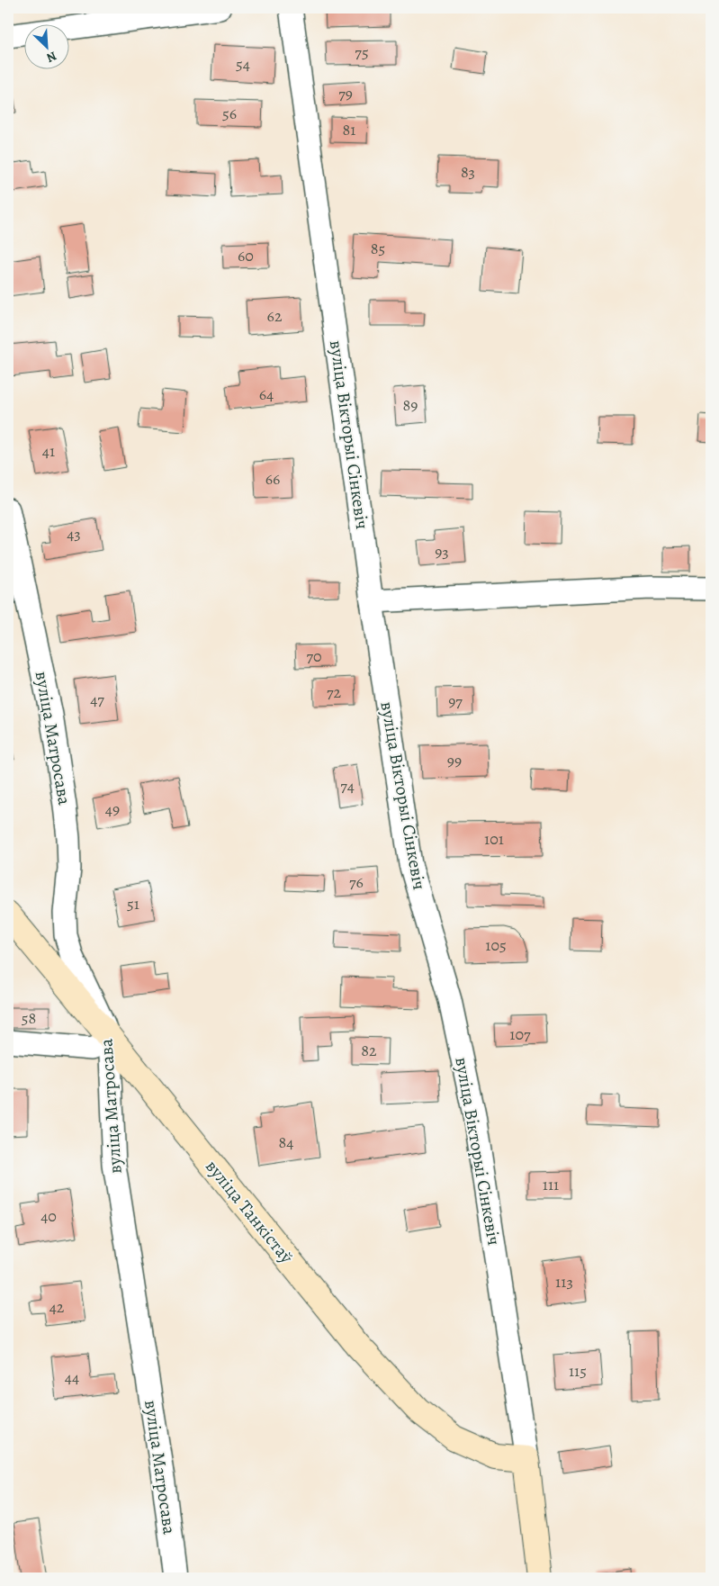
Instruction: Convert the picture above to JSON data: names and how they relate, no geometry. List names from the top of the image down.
{
  "streets": {
    "street": ["вуліца Вікторыі Сінкевіч", "вуліца Матросава", "вуліца Танкістаў"]
  },
  "crossings": [
    ["вуліца Вікторыі Сінкевіч", "вуліца Танкістаў"],
    ["вуліца Матросава", "вуліца Танкістаў"]
  ],
  "house_numbers": [
    "75",
    "54",
    "79",
    "56",
    "81",
    "83",
    "85",
    "60",
    "62",
    "64",
    "89",
    "41",
    "66",
    "43",
    "93",
    "70",
    "72",
    "47",
    "97",
    "99",
    "74",
    "49",
    "101",
    "76",
    "51",
    "105",
    "58",
    "107",
    "82",
    "84",
    "111",
    "40",
    "113",
    "42",
    "115",
    "44"
  ],
  "north": "bottom right"
}
